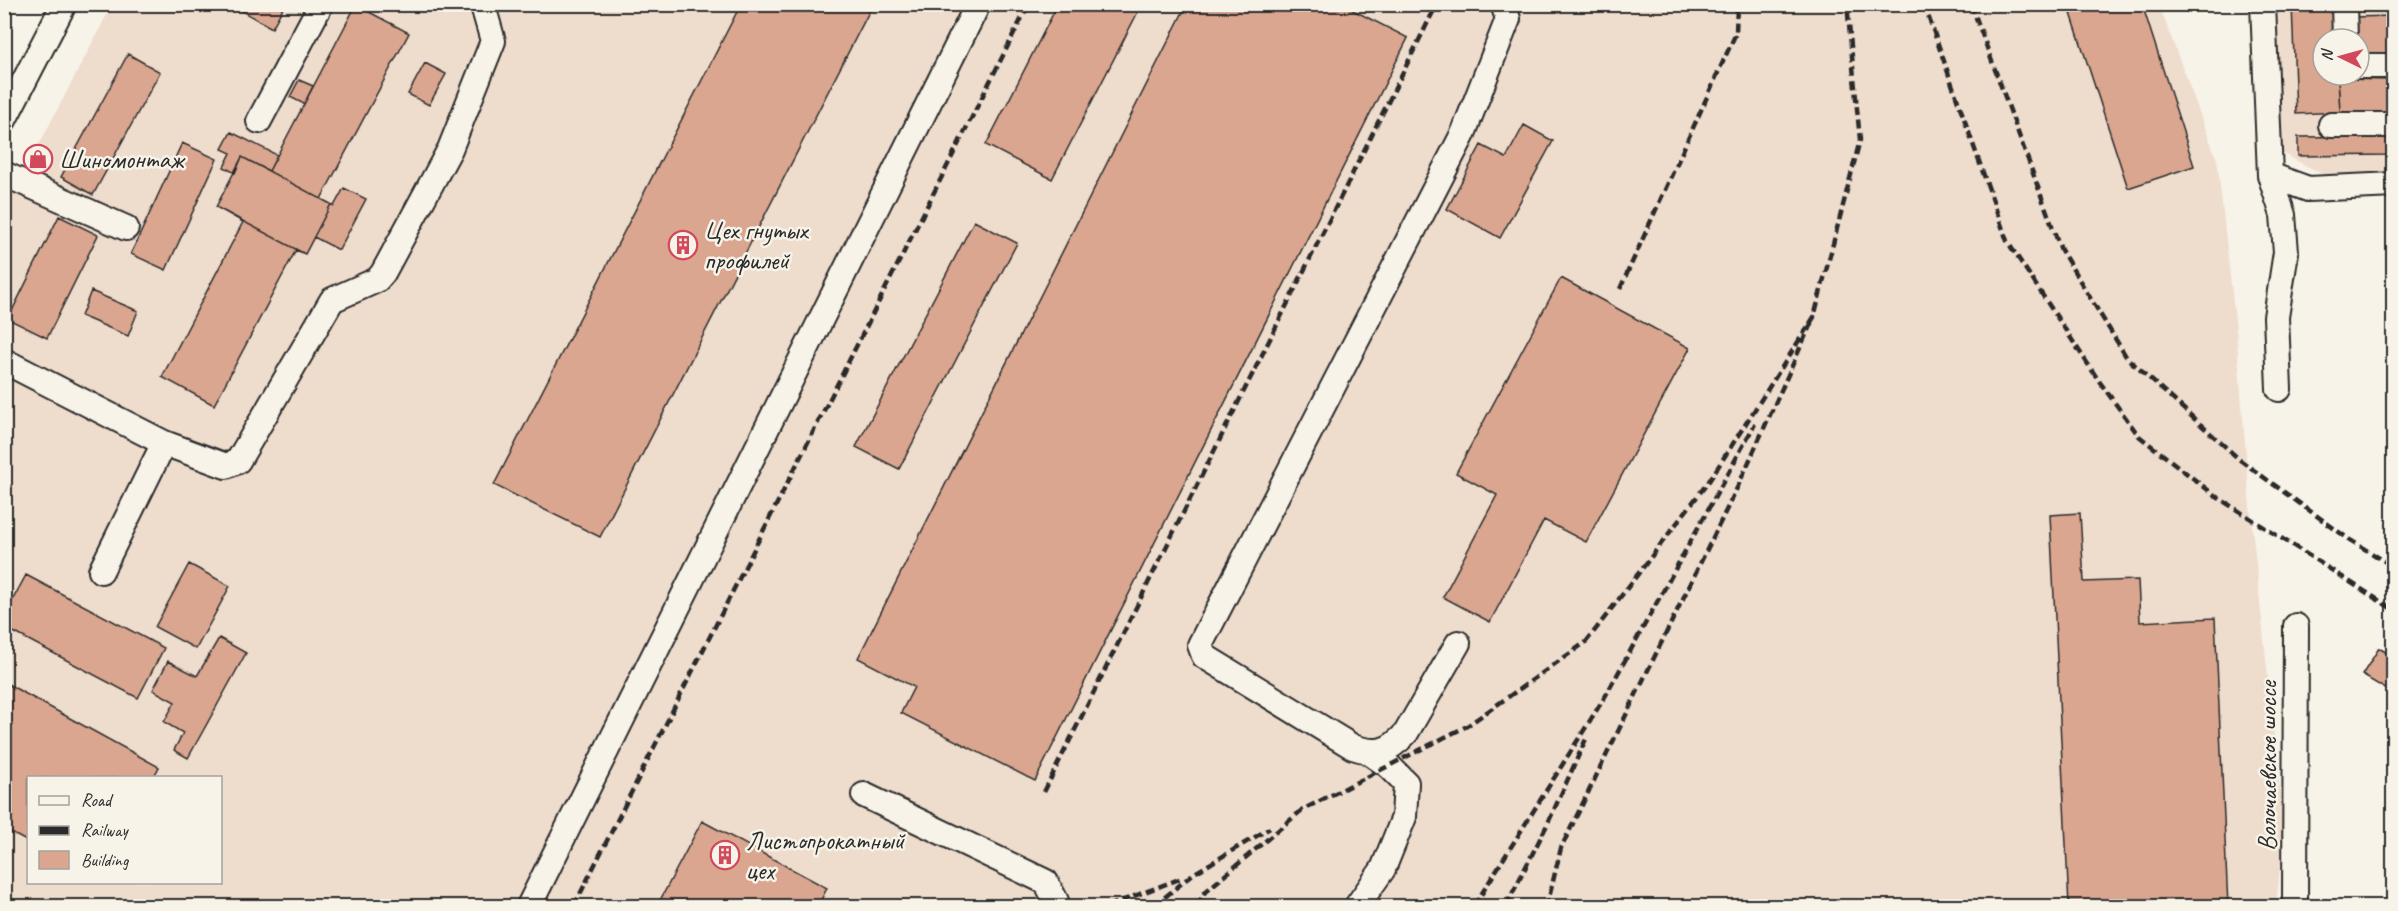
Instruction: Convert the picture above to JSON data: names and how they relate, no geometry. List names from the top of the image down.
{
  "streets": {
    "street": ["Волочаевское шоссе"]
  },
  "places": {
    "shop": ["Шиномонтаж"],
    "building": ["Цех гнутых профилей", "Листопрокатный цех"]
  },
  "legend": ["Road", "Railway", "Building"],
  "north": "left"
}
